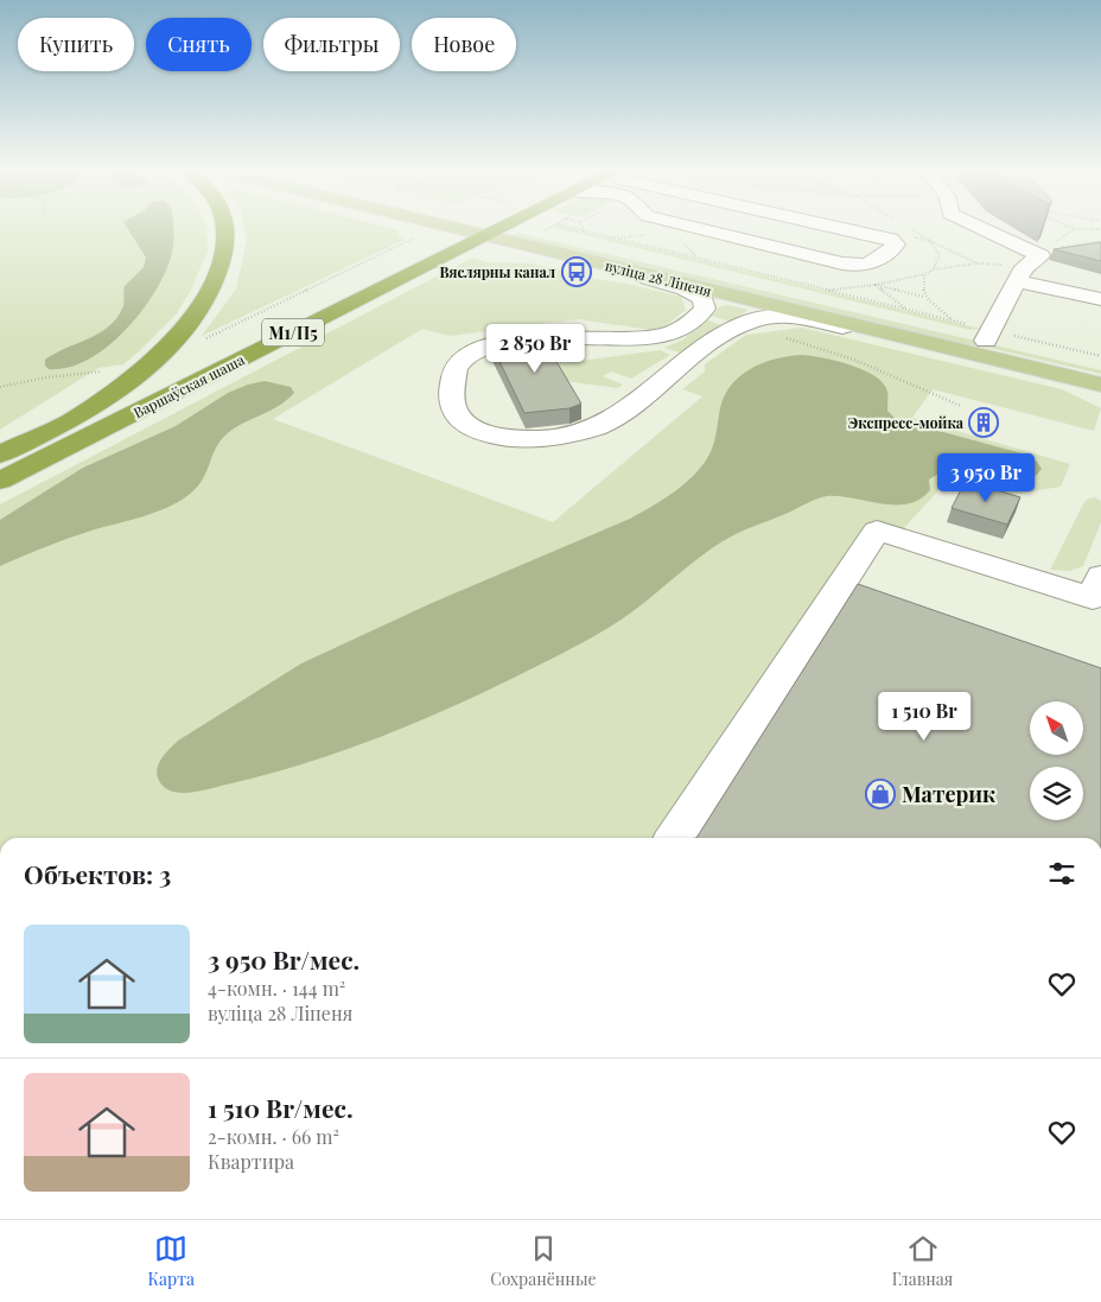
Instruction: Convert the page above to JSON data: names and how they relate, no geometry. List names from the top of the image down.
{
  "streets": {
    "highway": ["М1/П5", "Варшаўская шаша"],
    "main road": ["вуліца 28 Ліпеня"]
  },
  "crossings": [
    ["вуліца 28 Ліпеня", "М1/П5"]
  ],
  "places": {
    "bus stop": ["Вяслярны канал"],
    "building": ["Экспресс-мойка"],
    "shop": ["Материк"]
  },
  "north": "top left",
  "page": {
    "chip": [
      "Купить",
      "Снять",
      "Фильтры",
      "Новое"
    ],
    "price": ["2 850 Br", "3 950 Br", "1 510 Br"],
    "heading": "Объектов: 3",
    "list": [
      {
        "name": "3 950 Br/мес.",
        "note": "4-комн. · 144 m² · вуліца 28 Ліпеня"
      },
      {
        "name": "1 510 Br/мес.",
        "note": "2-комн. · 66 m² · Квартира"
      }
    ],
    "tabs": ["Карта", "Сохранённые", "Главная"]
  }
}
